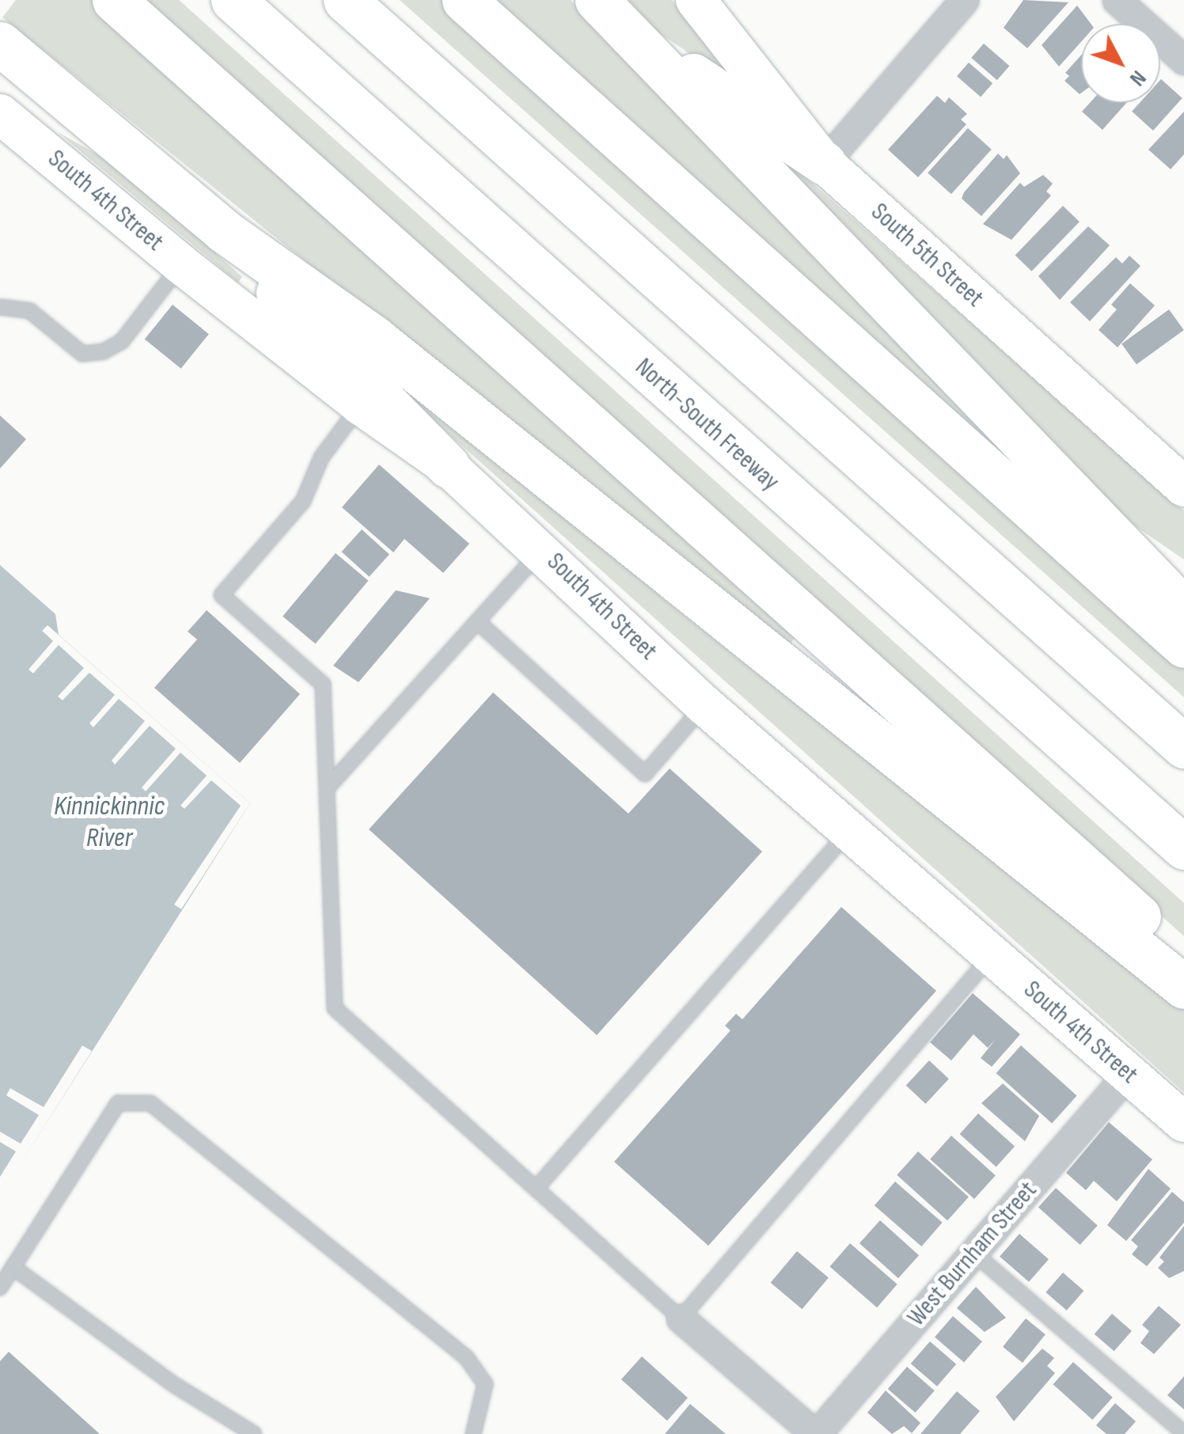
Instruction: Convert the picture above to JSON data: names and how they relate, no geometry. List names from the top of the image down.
{
  "streets": {
    "highway": ["North-South Freeway"],
    "street": ["South 4th Street", "South 5th Street", "West Burnham Street"]
  },
  "crossings": [
    ["South 4th Street", "West Burnham Street"]
  ],
  "water": ["Kinnickinnic River"],
  "north": "bottom right"
}
